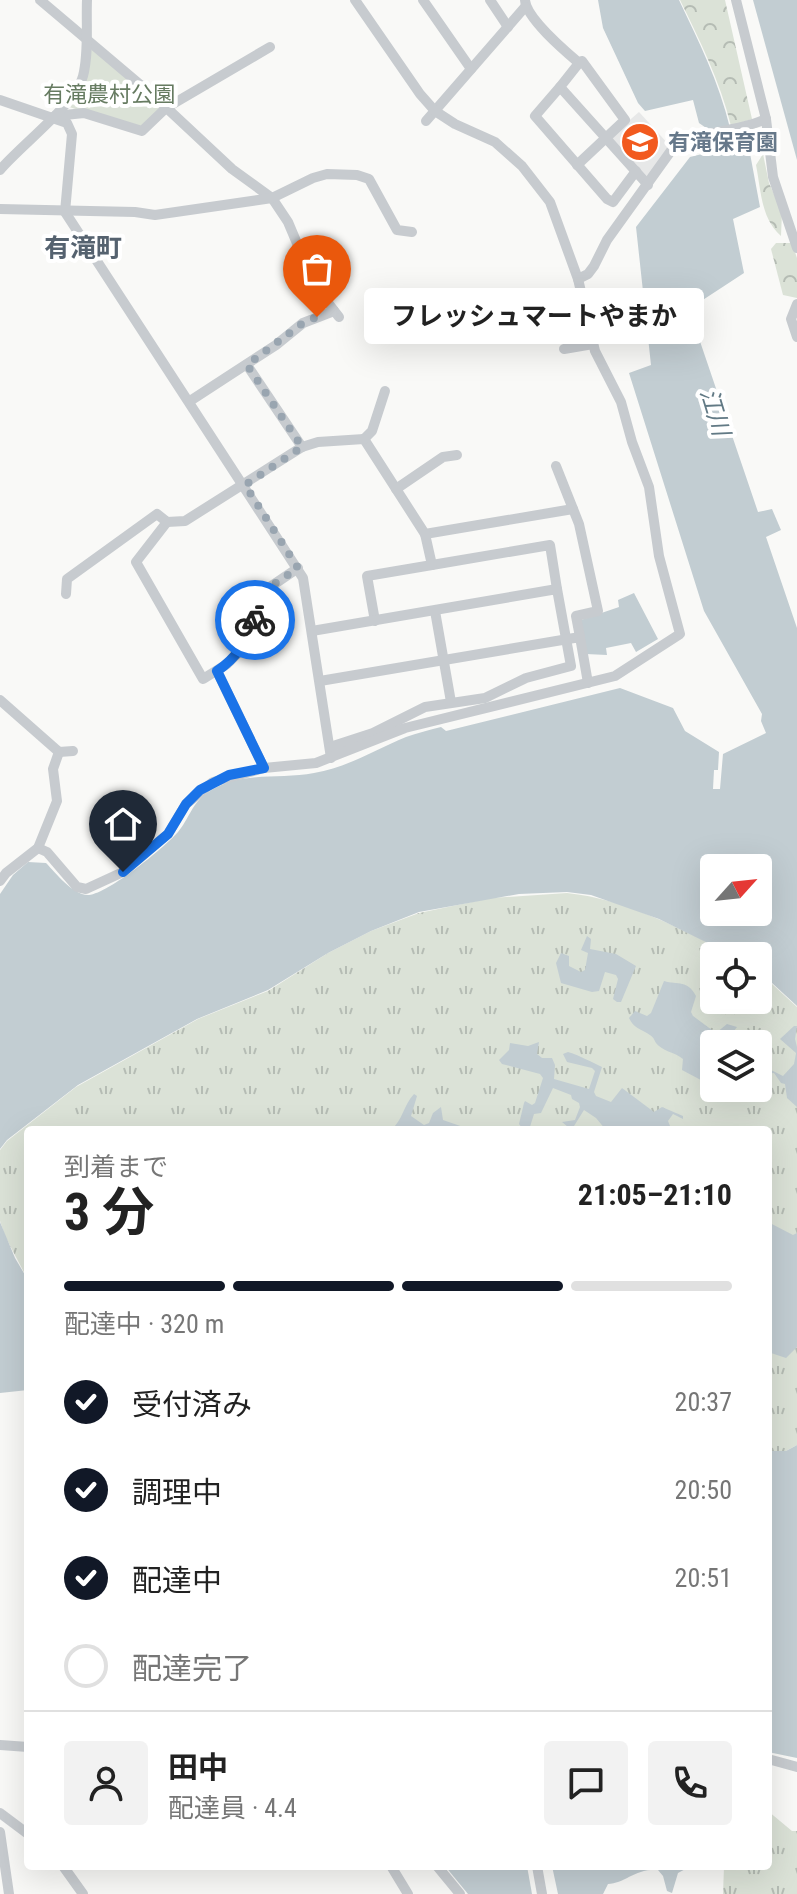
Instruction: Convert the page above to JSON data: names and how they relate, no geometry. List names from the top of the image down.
{
  "districts": ["有滝町"],
  "water": ["江川"],
  "parks": ["有滝農村公園"],
  "places": {
    "school or university": ["有滝保育園"],
    "other": ["フレッシュマートやまか"]
  },
  "north": "top right",
  "page": {
    "bubble": "フレッシュマートやまか",
    "heading": ["3 分", "到着まで", "21:05–21:10"],
    "panel": ["田中", "配達員 · 4.4"],
    "bar": "配達中 · 320 m",
    "list": [
      ["受付済み", "20:37"],
      ["調理中", "20:50"],
      ["配達中", "20:51"],
      "配達完了"
    ]
  }
}
